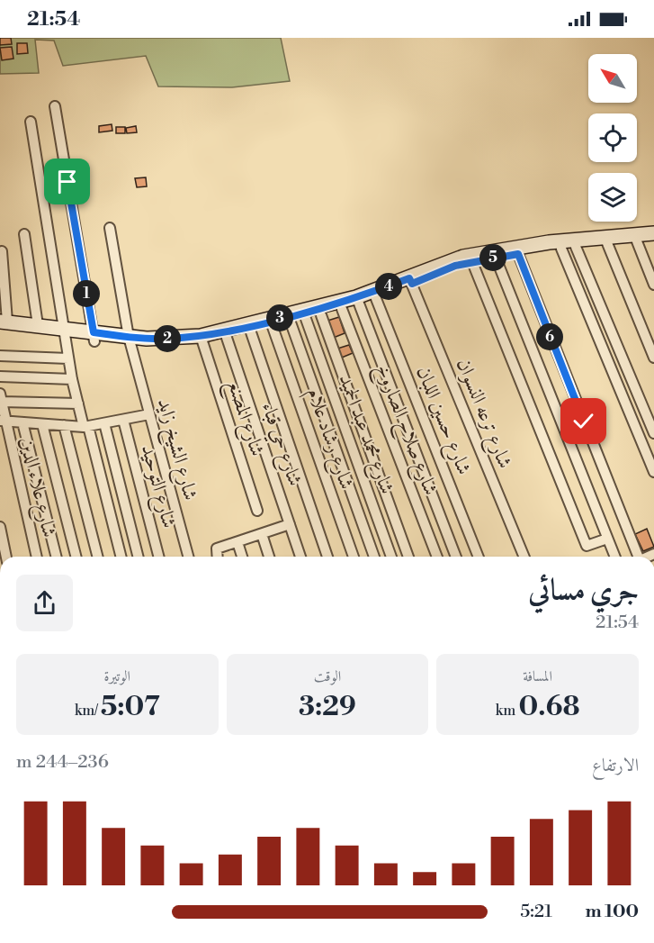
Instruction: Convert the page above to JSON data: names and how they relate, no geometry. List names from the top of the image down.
{
  "streets": {
    "street": [
      "شارع ترعه النسوان",
      "شارع المصنع",
      "شارع حسين اللبان",
      "شارع صلاح الصاروخ",
      "شارع محمد عبد الحميد",
      "شارع رشاد علام",
      "شارع حي قباء",
      "شارع الشيخ زايد",
      "شارع التوحيد",
      "شارع علاء الدين"
    ]
  },
  "north": "top left",
  "page": {
    "status": "21:54",
    "pins": [
      "5",
      "4",
      "1",
      "3",
      "6",
      "2"
    ],
    "heading": ["جري مسائي", "21:54"],
    "stats": [
      ["المسافة", "0.68 km"],
      ["الوقت", "3:29"],
      ["الوتيرة", "5:07 /km"]
    ],
    "chart": ["الارتفاع", "236–244 m"],
    "list": [
      {
        "name": "100 m",
        "note": "5:21"
      }
    ]
  }
}
